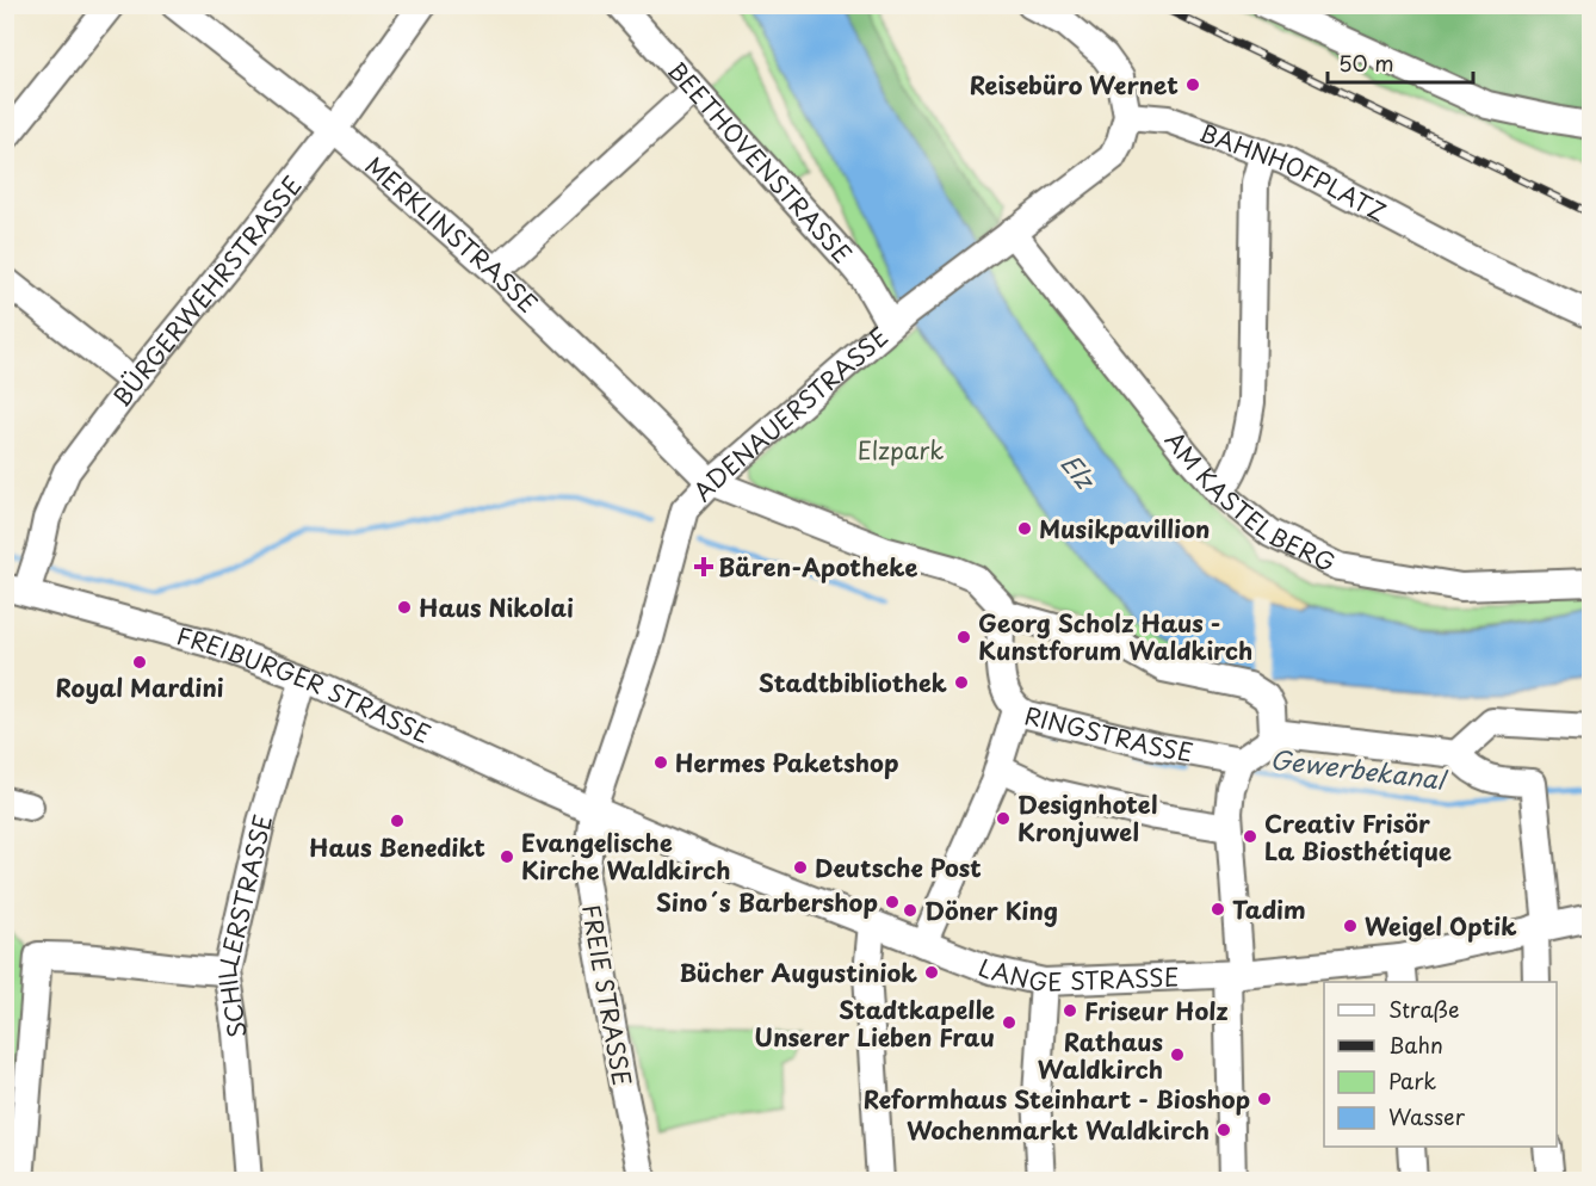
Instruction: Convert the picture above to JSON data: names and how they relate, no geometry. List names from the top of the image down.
{
  "streets": {
    "street": [
      "BEETHOVENSTRASSE",
      "BAHNHOFPLATZ",
      "MERKLINSTRASSE",
      "BÜRGERWEHRSTRASSE",
      "ADENAUERSTRASSE",
      "AM KASTELBERG",
      "FREIBURGER STRASSE",
      "RINGSTRASSE",
      "SCHILLERSTRASSE",
      "LANGE STRASSE",
      "FREIE STRASSE"
    ]
  },
  "crossings": [
    ["BEETHOVENSTRASSE", "ADENAUERSTRASSE"],
    ["BAHNHOFPLATZ", "ADENAUERSTRASSE"],
    ["MERKLINSTRASSE", "BÜRGERWEHRSTRASSE"],
    ["MERKLINSTRASSE", "ADENAUERSTRASSE"],
    ["BÜRGERWEHRSTRASSE", "FREIBURGER STRASSE"],
    ["ADENAUERSTRASSE", "AM KASTELBERG"],
    ["ADENAUERSTRASSE", "FREIBURGER STRASSE"],
    ["ADENAUERSTRASSE", "LANGE STRASSE"],
    ["ADENAUERSTRASSE", "FREIE STRASSE"],
    ["FREIBURGER STRASSE", "SCHILLERSTRASSE"],
    ["FREIBURGER STRASSE", "LANGE STRASSE"],
    ["FREIBURGER STRASSE", "FREIE STRASSE"],
    ["RINGSTRASSE", "LANGE STRASSE"],
    ["LANGE STRASSE", "FREIE STRASSE"]
  ],
  "water": ["Elz", "Gewerbekanal"],
  "parks": ["Elzpark"],
  "places": {
    "other": [
      "Reisebüro Wernet",
      "Musikpavillion",
      "Haus Nikolai",
      "Georg Scholz Haus - Kunstforum Waldkirch",
      "Royal Mardini",
      "Stadtbibliothek",
      "Hermes Paketshop",
      "Designhotel Kronjuwel",
      "Haus Benedikt",
      "Creativ Frisör La Biosthétique",
      "Evangelische Kirche Waldkirch",
      "Deutsche Post",
      "Sino´s Barbershop",
      "Tadim",
      "Döner King",
      "Weigel Optik",
      "Bücher Augustiniok",
      "Friseur Holz",
      "Stadtkapelle Unserer Lieben Frau",
      "Rathaus Waldkirch",
      "Reformhaus Steinhart - Bioshop",
      "Wochenmarkt Waldkirch"
    ],
    "health": ["Bären-Apotheke"]
  },
  "legend": [
    "Straße",
    "Bahn",
    "Park",
    "Wasser"
  ],
  "scale_bar": "50 m"
}
